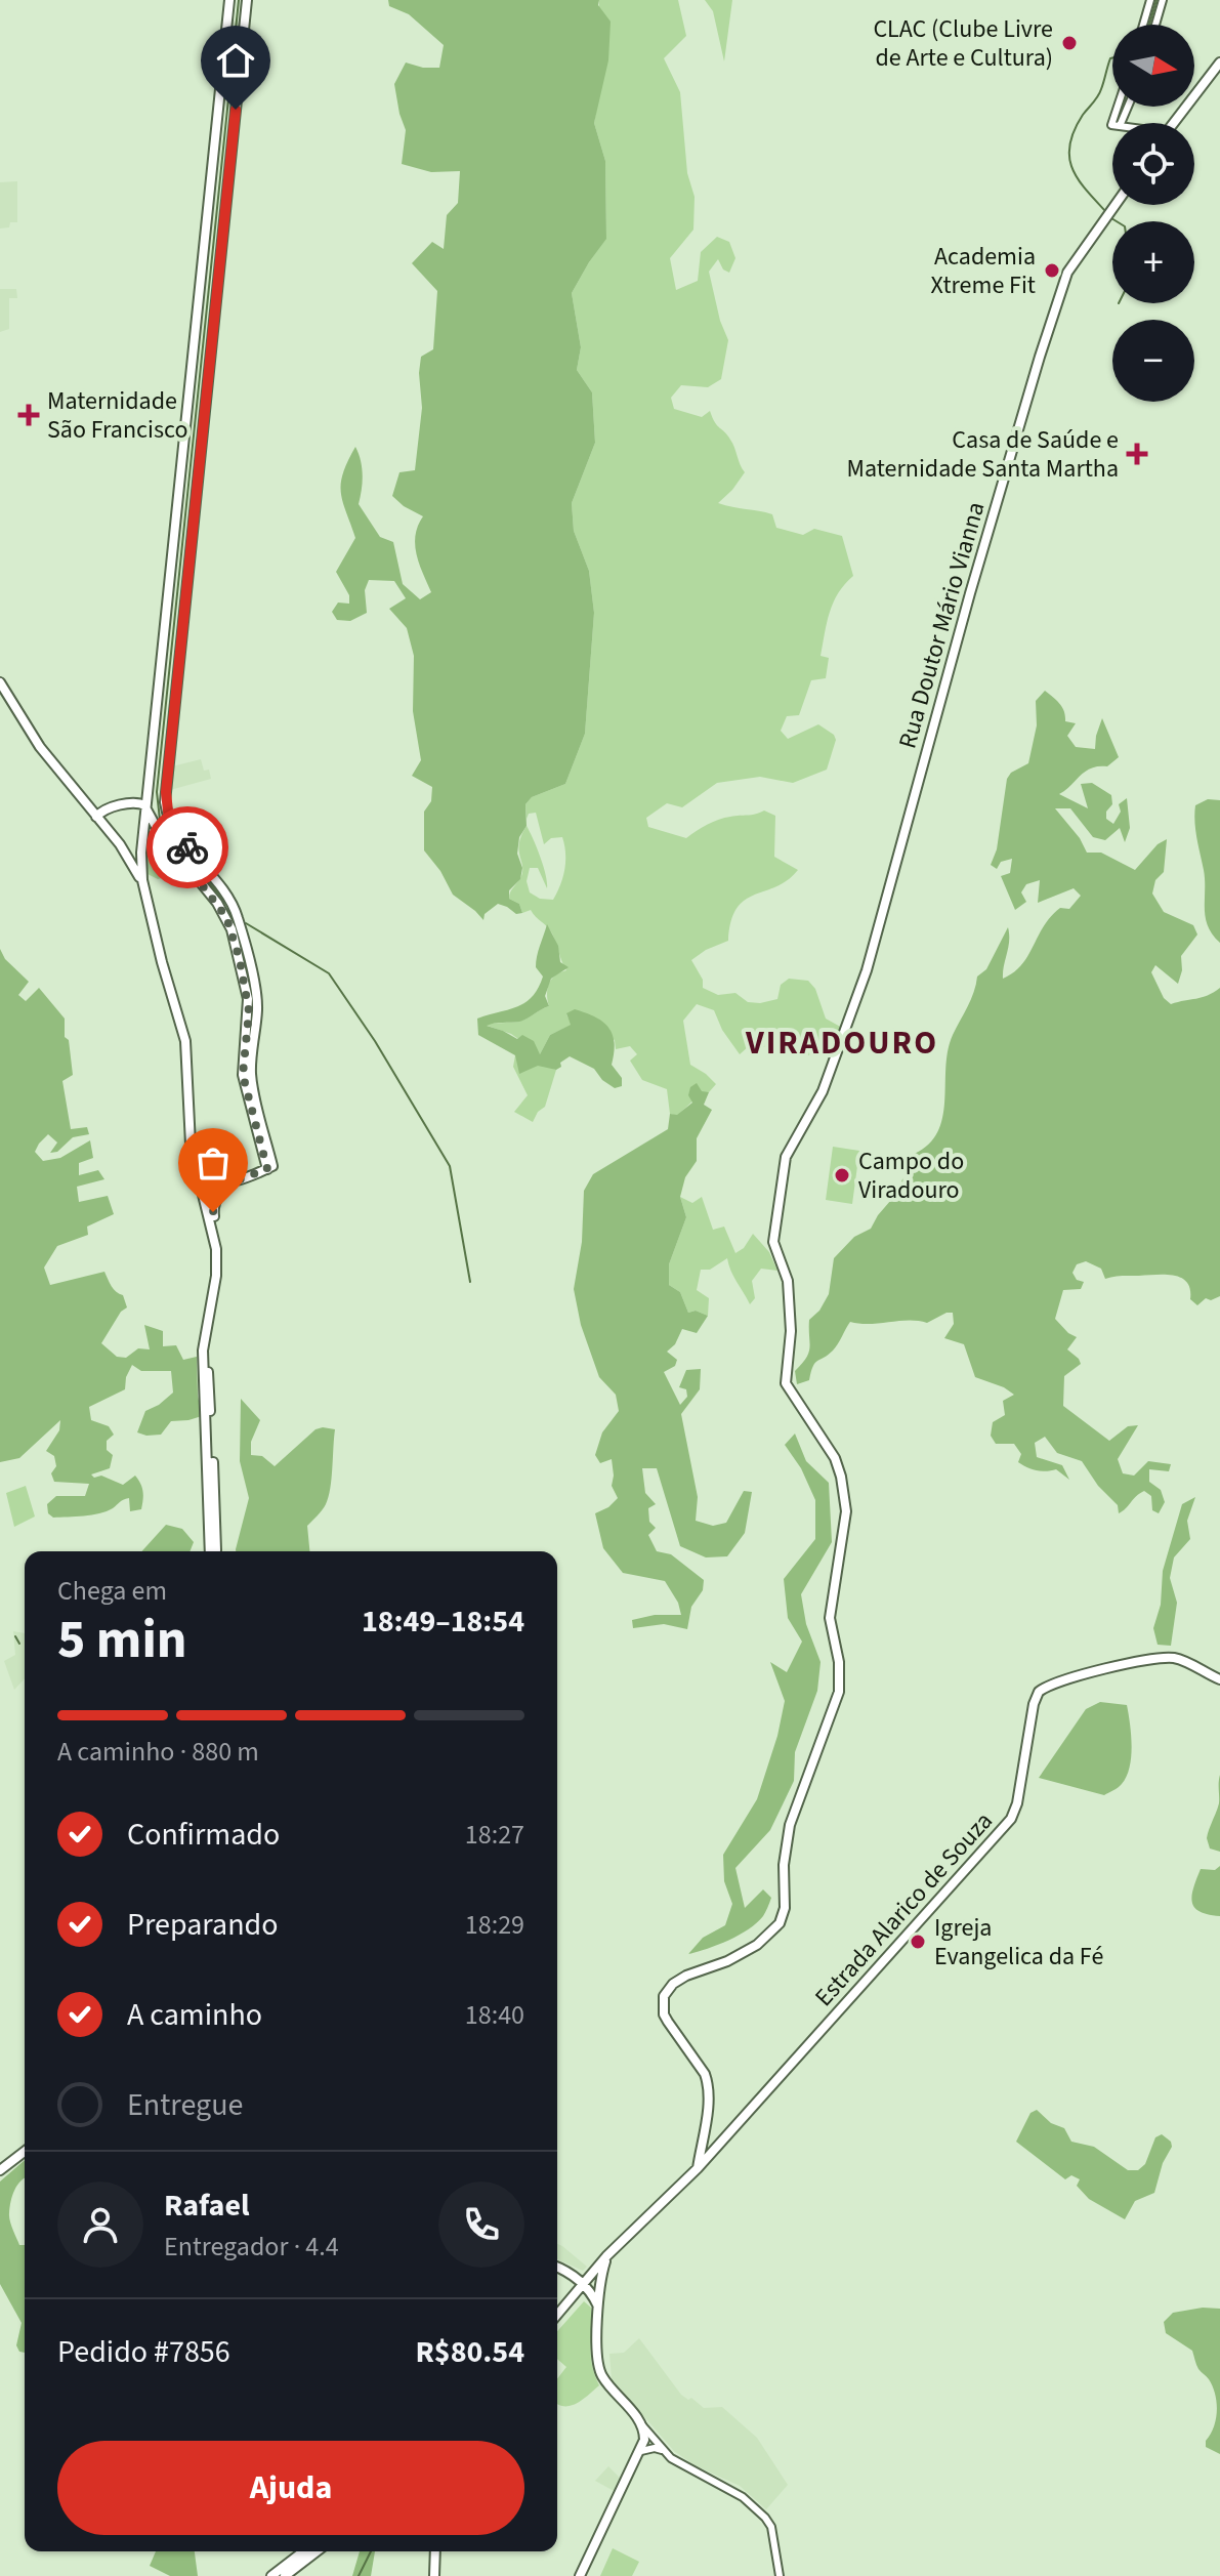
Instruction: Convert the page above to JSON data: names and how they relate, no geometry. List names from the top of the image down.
{
  "streets": {
    "main road": ["Rua Doutor Mário Vianna", "Estrada Alarico de Souza"]
  },
  "crossings": [
    ["Rua Doutor Mário Vianna", "Estrada Alarico de Souza"]
  ],
  "districts": ["VIRADOURO"],
  "places": {
    "other": [
      "CLAC (Clube Livre de Arte e Cultura)",
      "Academia Xtreme Fit",
      "Campo do Viradouro",
      "Igreja Evangelica da Fé"
    ],
    "health": ["Maternidade São Francisco", "Casa de Saúde e Maternidade Santa Martha"]
  },
  "north": "right",
  "page": {
    "map_buttons": ["+", "−"],
    "heading": ["5 min", "Chega em", "18:49–18:54"],
    "panel": [
      "Rafael",
      "Entregador · 4.4",
      "Pedido #7856",
      "R$80.54"
    ],
    "bar": "A caminho · 880 m",
    "list": [
      ["Confirmado", "18:27"],
      ["Preparando", "18:29"],
      ["A caminho", "18:40"],
      "Entregue"
    ],
    "buttons": "Ajuda"
  }
}
